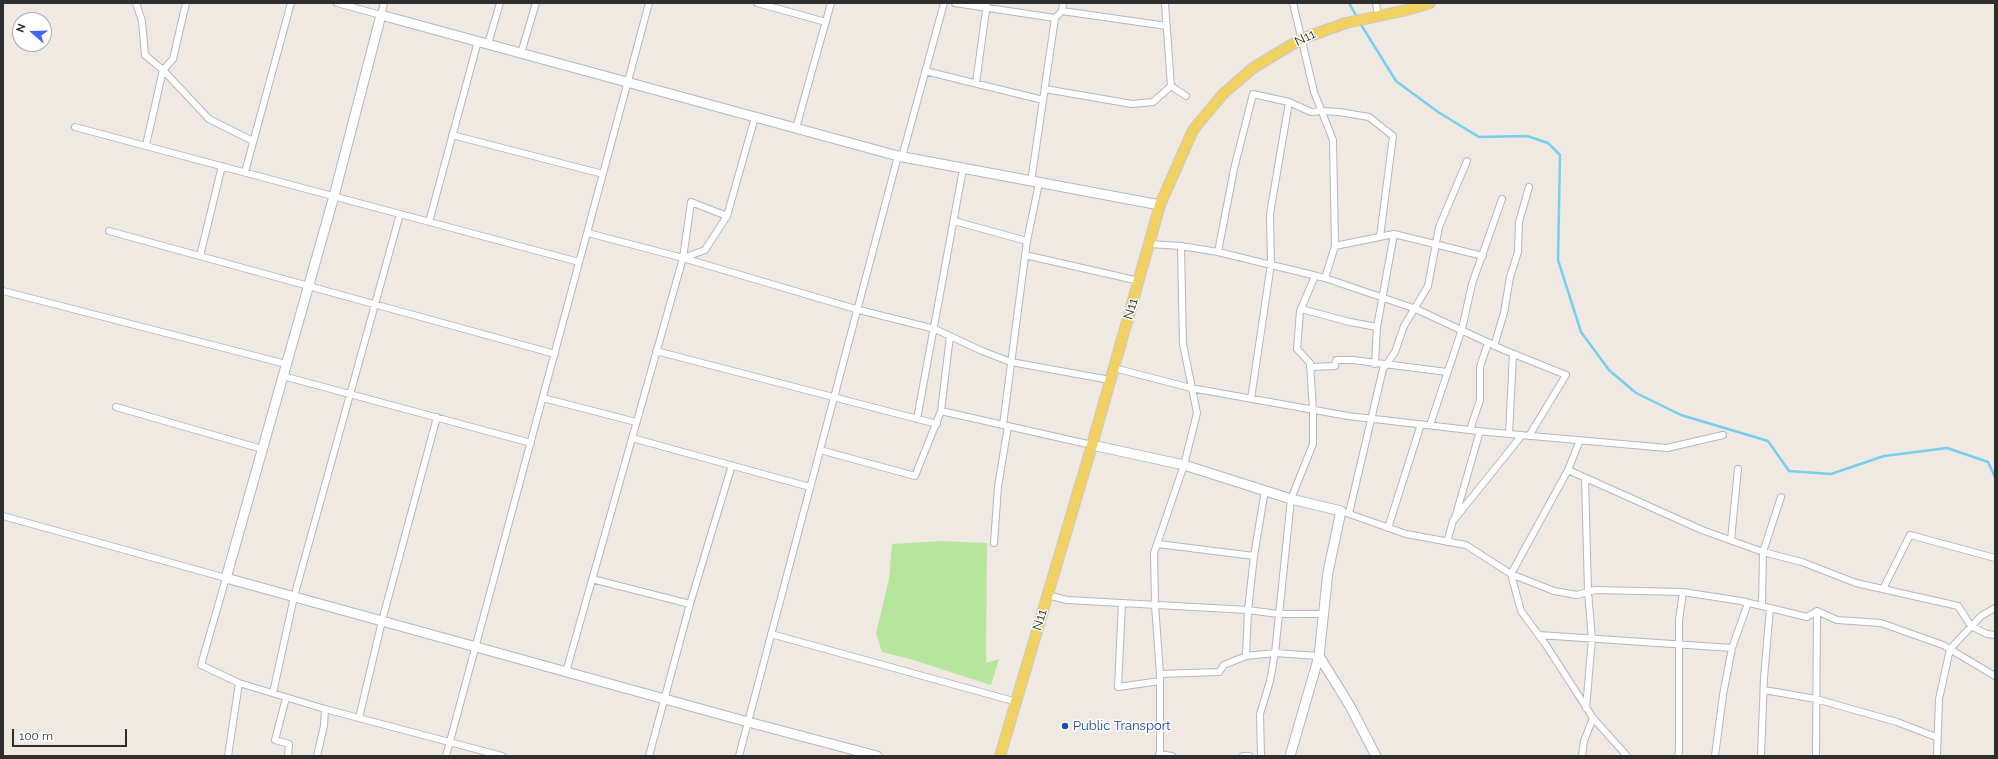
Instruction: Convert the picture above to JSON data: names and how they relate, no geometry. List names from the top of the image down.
{
  "streets": {
    "main road": ["N11"]
  },
  "places": ["Public Transport"],
  "scale_bar": "100 m",
  "north": "left"
}
